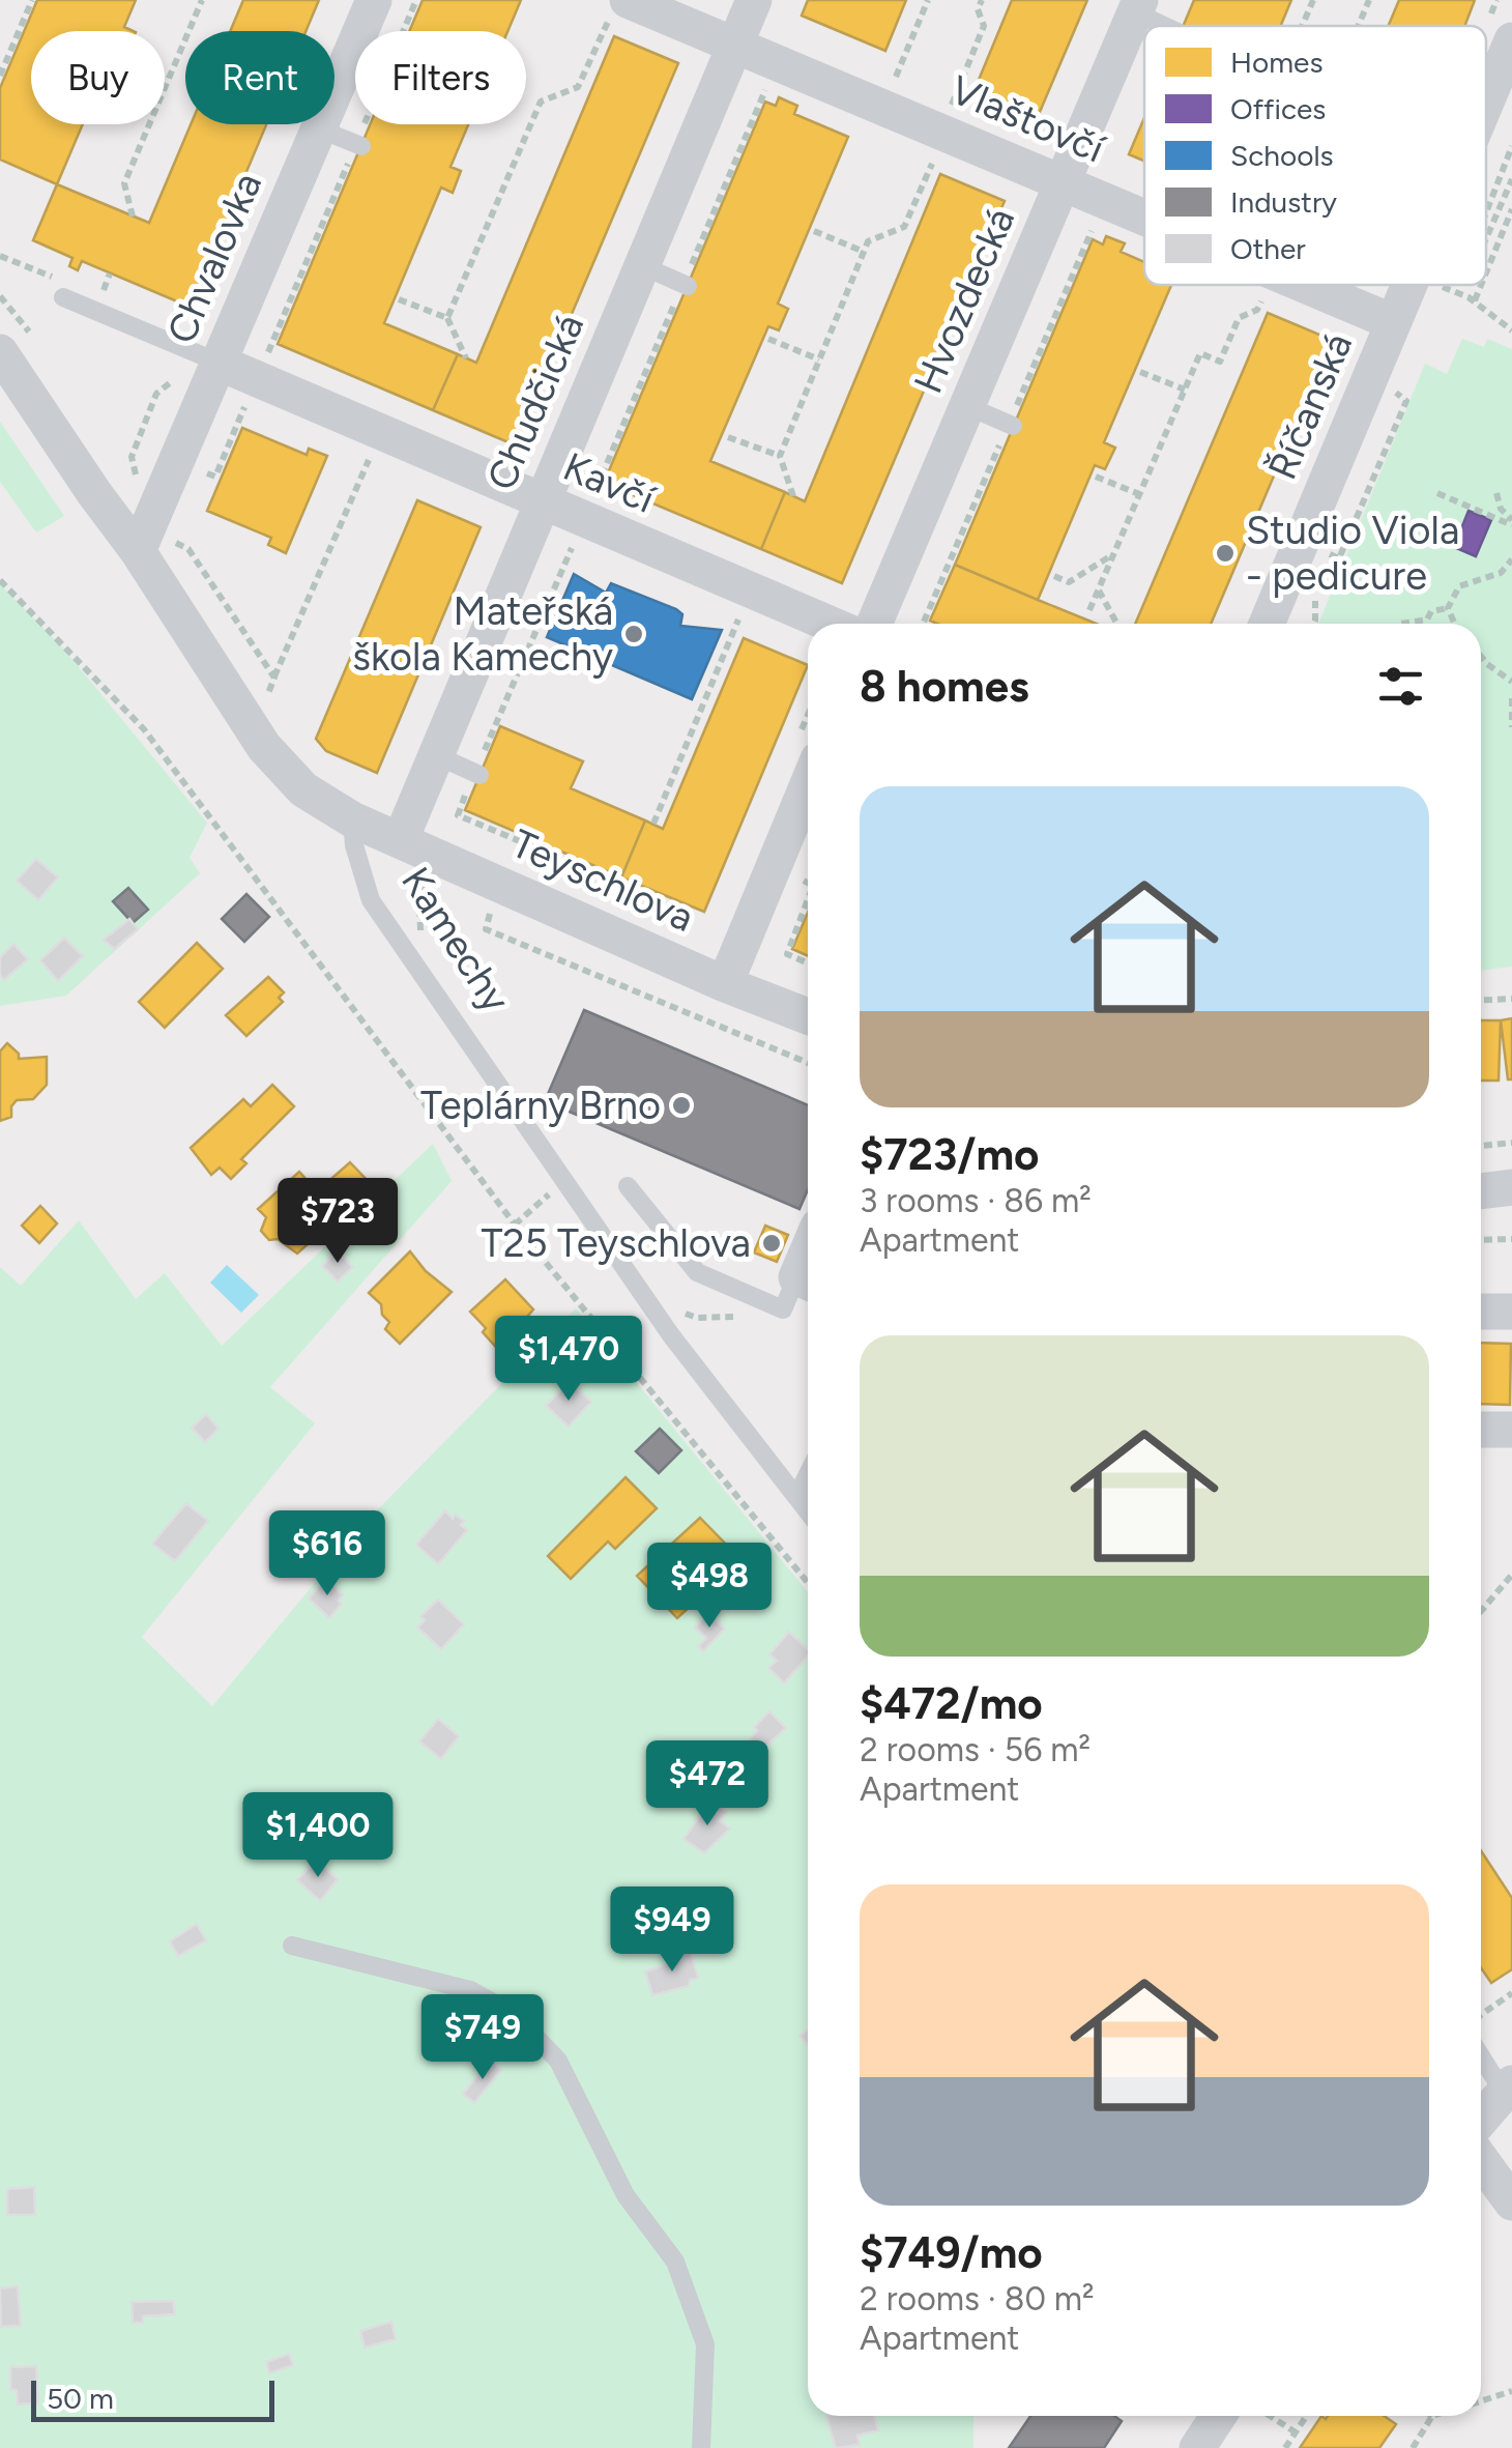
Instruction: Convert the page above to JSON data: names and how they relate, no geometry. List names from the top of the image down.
{
  "streets": {
    "street": [
      "Vlaštovčí",
      "Chvalovka",
      "Hvozdecká",
      "Chudčická",
      "Říčanská",
      "Kavčí",
      "Teyschlova"
    ],
    "lane": ["Kamechy"]
  },
  "crossings": [
    ["Vlaštovčí", "Hvozdecká"],
    ["Vlaštovčí", "Chudčická"],
    ["Vlaštovčí", "Říčanská"],
    ["Chvalovka", "Kavčí"],
    ["Chudčická", "Kavčí"],
    ["Chudčická", "Teyschlova"],
    ["Teyschlova", "Kamechy"]
  ],
  "places": [
    "Studio Viola - pedicure",
    "Mateřská škola Kamechy",
    "Teplárny Brno",
    "T25 Teyschlova"
  ],
  "legend": [
    "Homes",
    "Offices",
    "Schools",
    "Industry",
    "Other"
  ],
  "scale_bar": "50 m",
  "page": {
    "chip": ["Buy", "Rent", "Filters"],
    "heading": "8 homes",
    "list": [
      {
        "name": "$723/mo",
        "note": "3 rooms · 86 m² · Apartment"
      },
      {
        "name": "$472/mo",
        "note": "2 rooms · 56 m² · Apartment"
      },
      {
        "name": "$749/mo",
        "note": "2 rooms · 80 m² · Apartment"
      }
    ],
    "price": [
      "$723",
      "$1,470",
      "$616",
      "$498",
      "$472",
      "$1,400",
      "$949",
      "$749"
    ],
    "scale": "50 m"
  }
}
